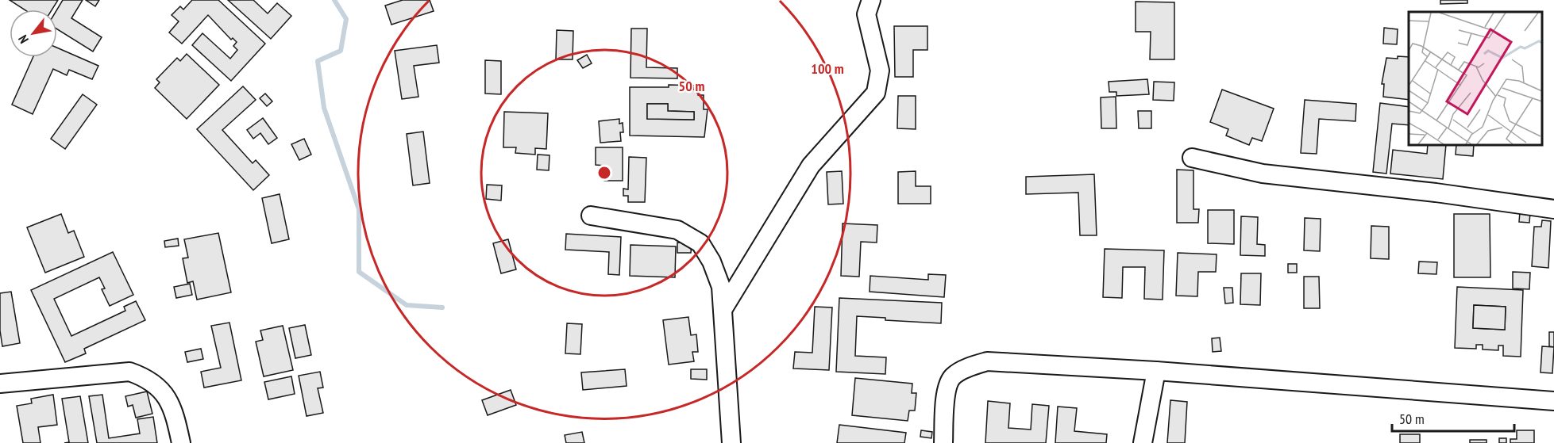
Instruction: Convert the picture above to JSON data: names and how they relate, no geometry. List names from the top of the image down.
{
  "scale_bar": "50 m",
  "north": "bottom left",
  "rings": ["100 m", "50 m"]
}
